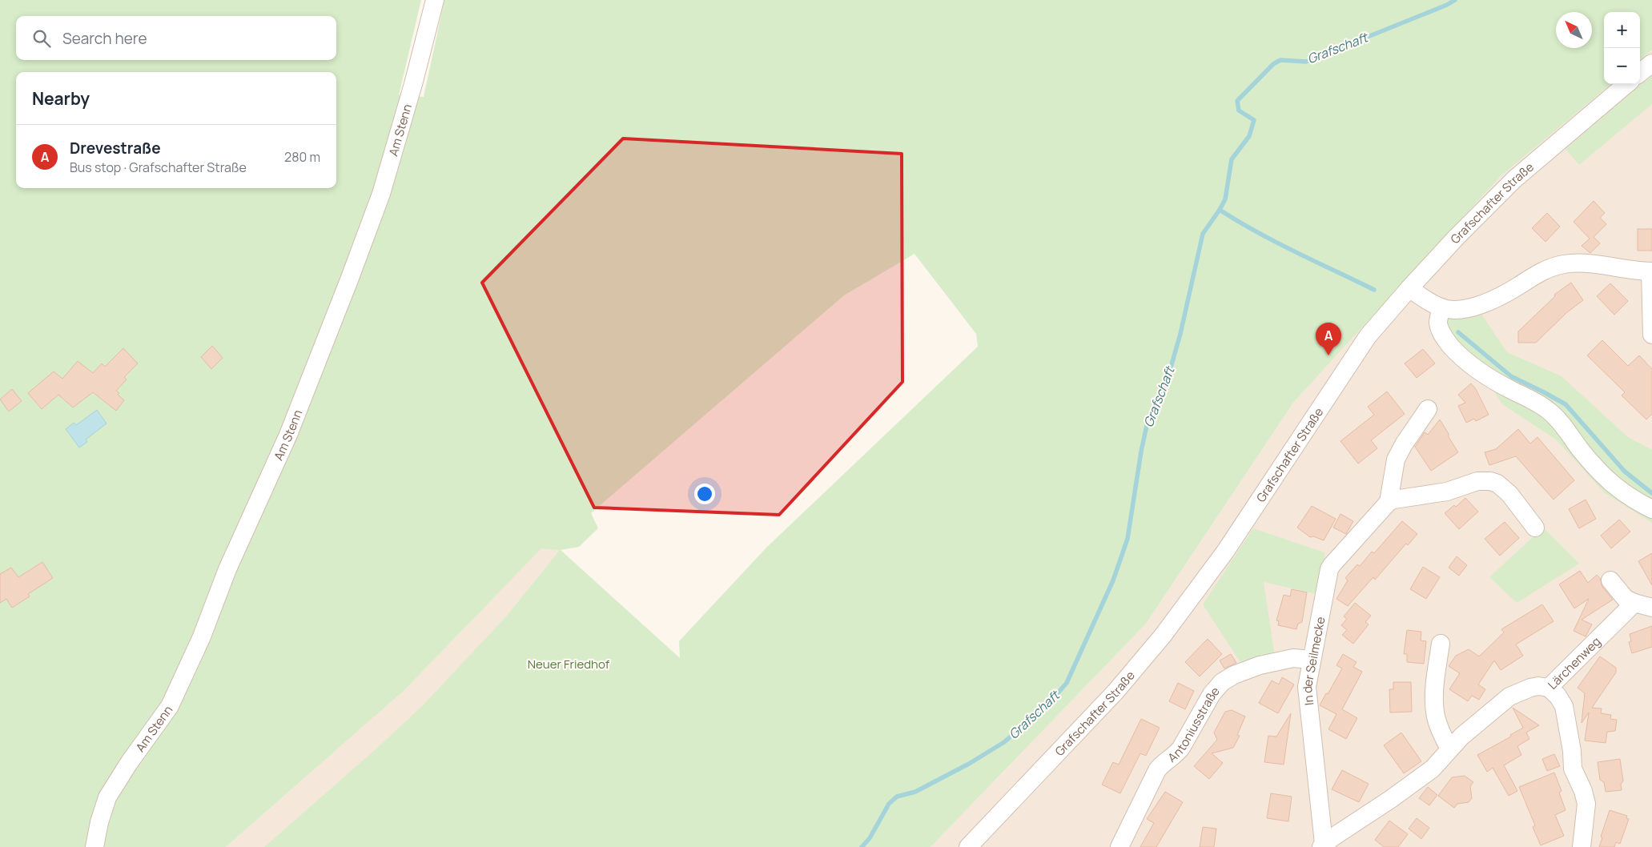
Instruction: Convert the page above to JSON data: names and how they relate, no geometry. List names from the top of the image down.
{
  "streets": {
    "street": [
      "Am Stenn",
      "Grafschafter Straße",
      "Lärchenweg",
      "In der Seilmecke",
      "Antoniusstraße"
    ]
  },
  "crossings": [
    ["Lärchenweg", "In der Seilmecke"],
    ["In der Seilmecke", "Antoniusstraße"]
  ],
  "water": ["Grafschaft"],
  "parks": ["Neuer Friedhof"],
  "north": "top left",
  "page": {
    "map_buttons": ["+", "−"],
    "search": "Search here",
    "heading": "Nearby",
    "list": [
      {
        "mark": "A",
        "name": "Drevestraße",
        "note": "Bus stop · Grafschafter Straße",
        "value": "280 m"
      }
    ],
    "pins": "A"
  }
}
